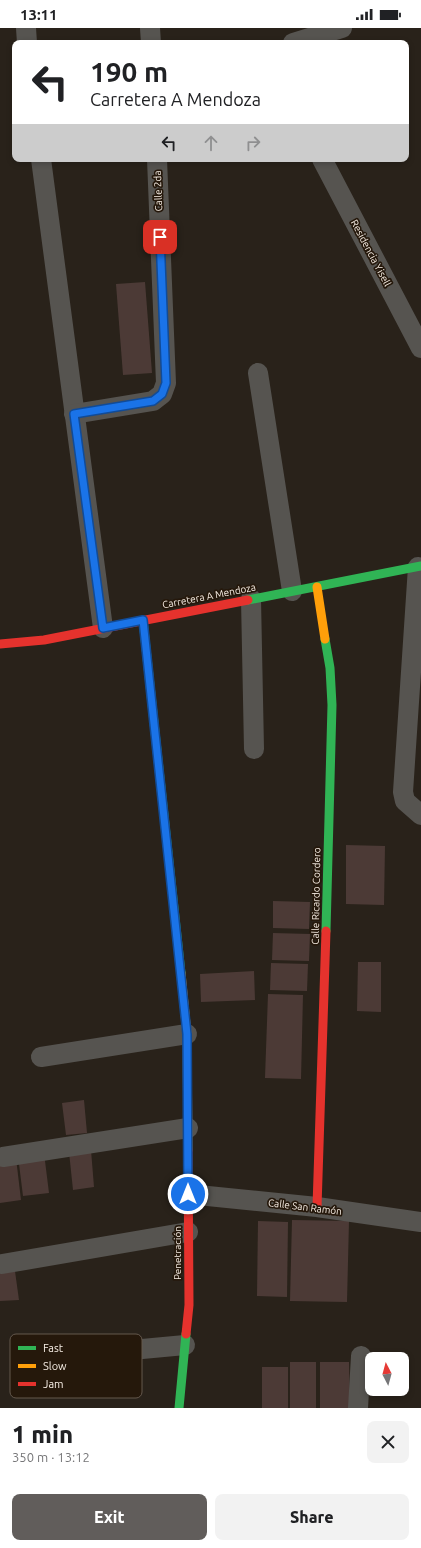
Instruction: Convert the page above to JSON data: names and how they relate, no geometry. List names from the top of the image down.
{
  "streets": {
    "street": [
      "Calle 2da",
      "Residencia Yisell",
      "Carretera A Mendoza",
      "Calle Ricardo Cordero",
      "Calle San Ramón",
      "Penetración"
    ]
  },
  "crossings": [
    ["Carretera A Mendoza", "Calle Ricardo Cordero"],
    ["Carretera A Mendoza", "Penetración"],
    ["Calle Ricardo Cordero", "Calle San Ramón"],
    ["Calle San Ramón", "Penetración"]
  ],
  "legend": ["Fast", "Slow", "Jam"],
  "north": "top",
  "page": {
    "status": "13:11",
    "turn": ["190 m", "Carretera A Mendoza"],
    "heading": ["1 min", "350 m · 13:12"],
    "buttons": ["Exit", "Share"]
  }
}
